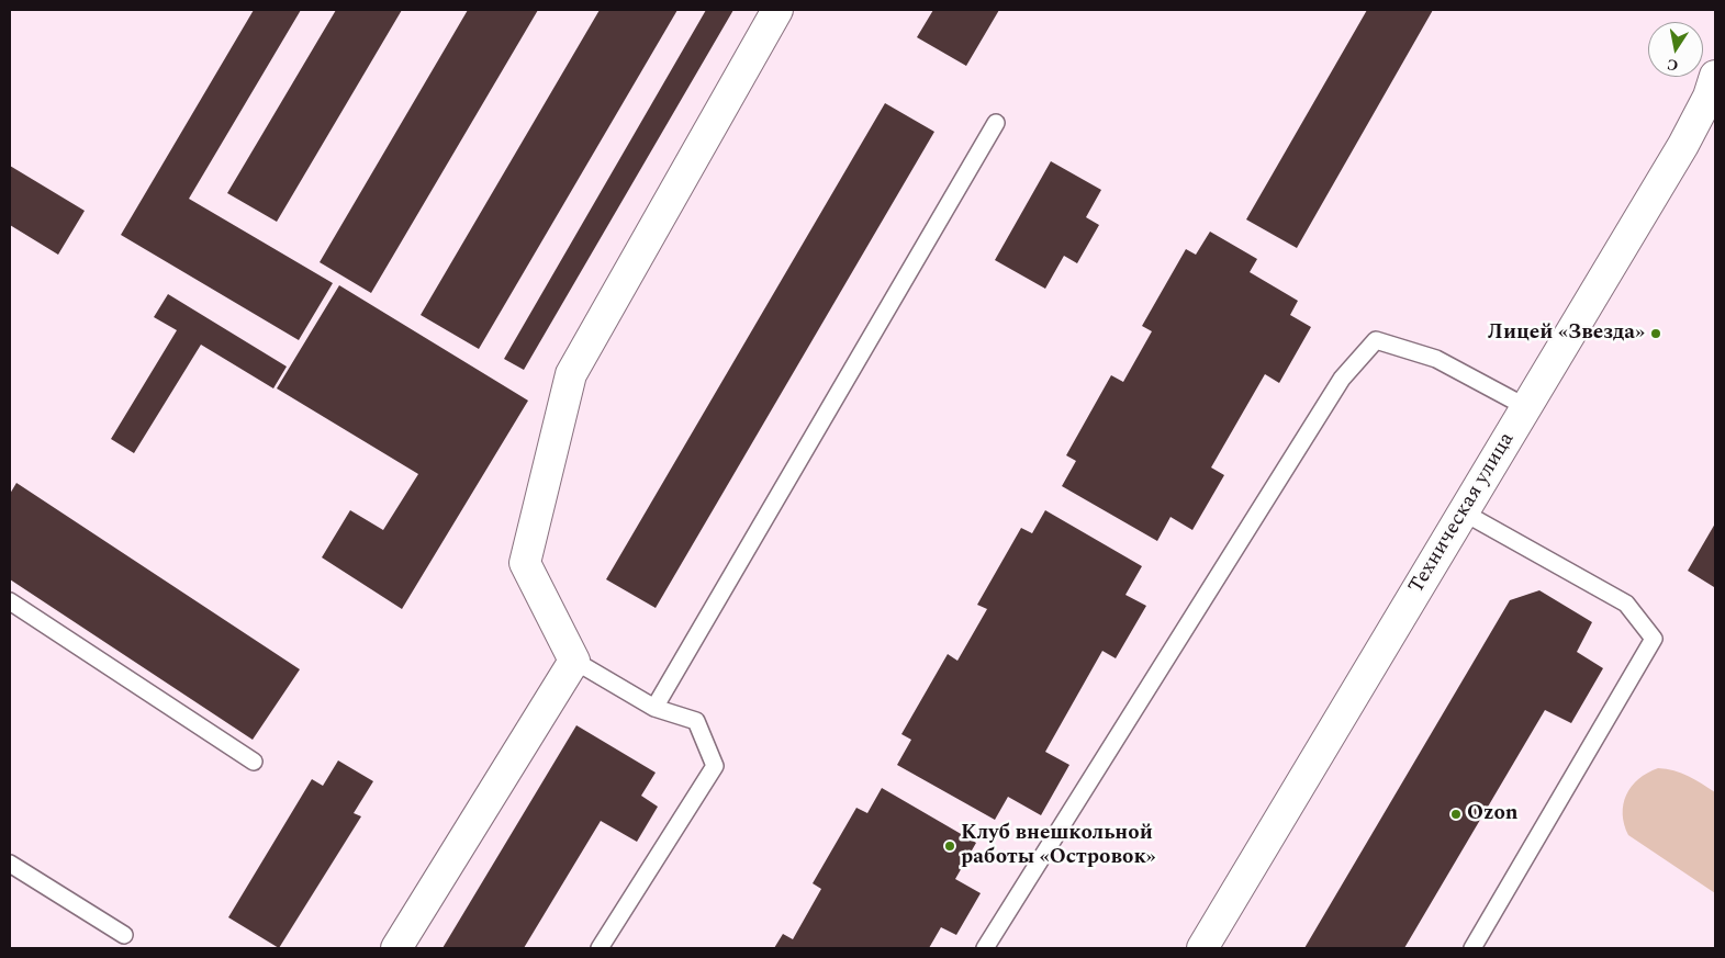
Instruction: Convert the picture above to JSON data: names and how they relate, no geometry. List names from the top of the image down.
{
  "streets": {
    "street": ["Техническая улица"]
  },
  "places": ["Лицей «Звезда»", "Ozon", "Клуб внешкольной работы «Островок»"],
  "north": "bottom"
}
